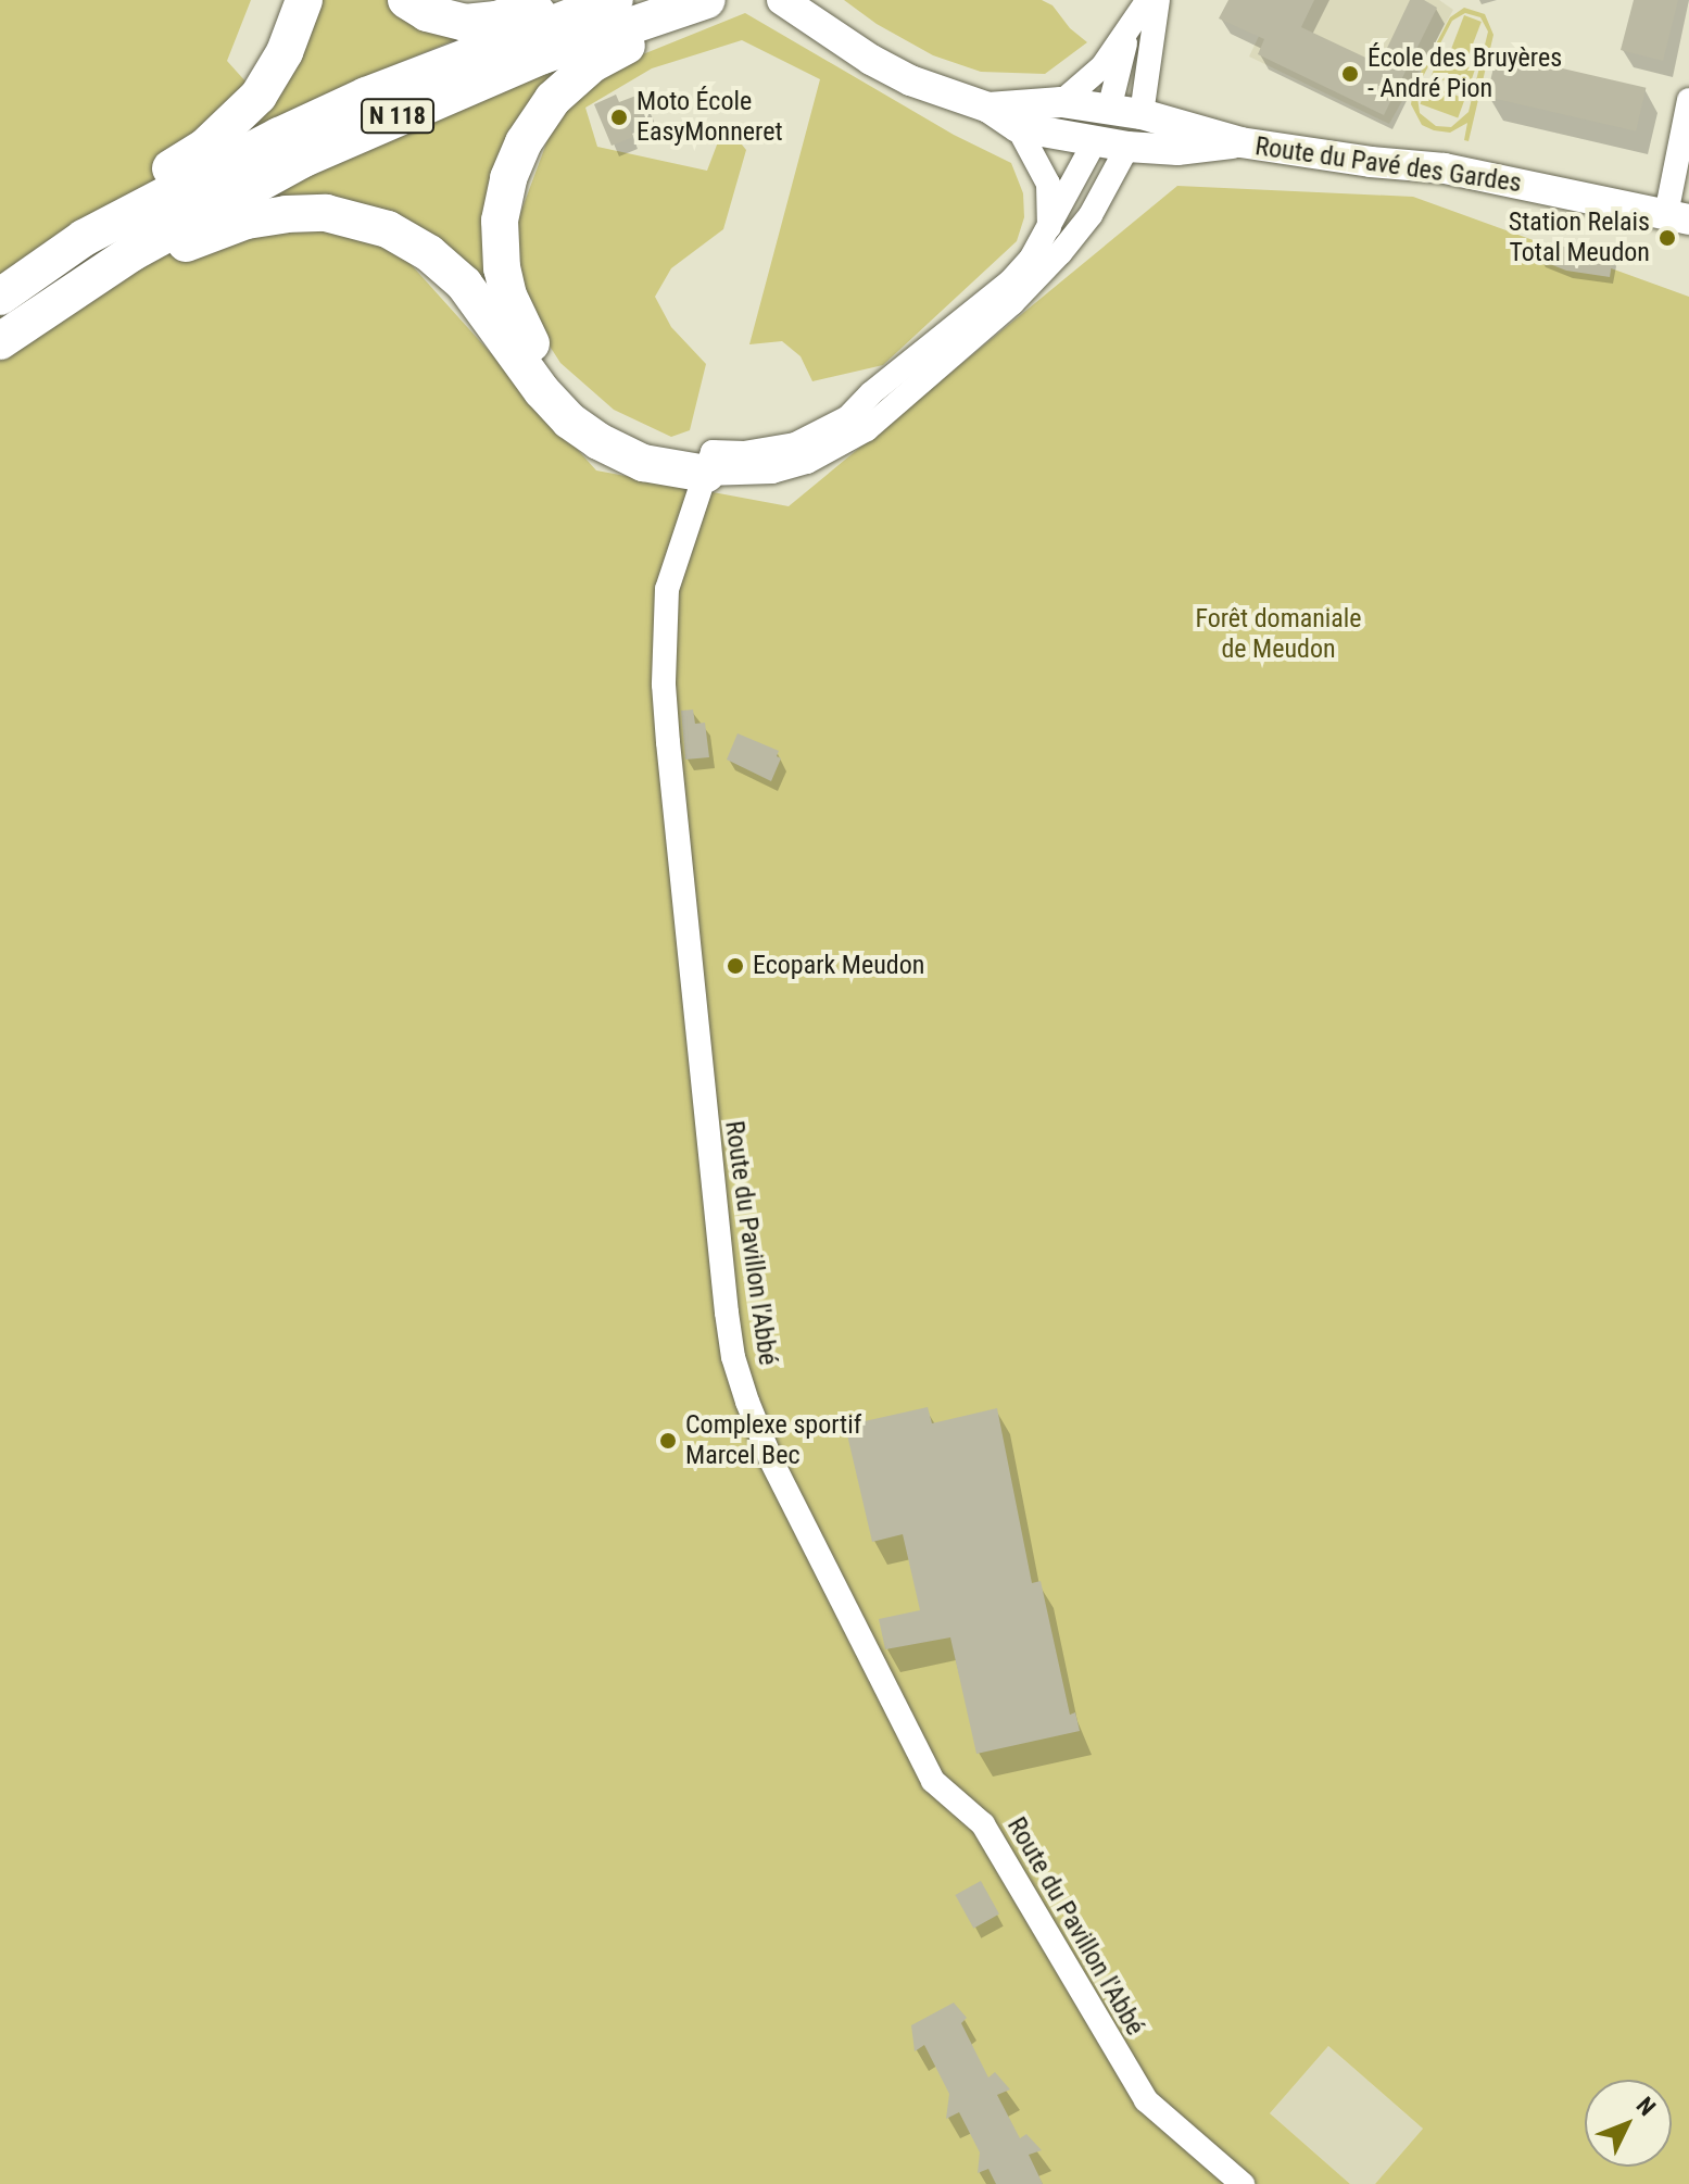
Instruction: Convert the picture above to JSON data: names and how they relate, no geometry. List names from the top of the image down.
{
  "streets": {
    "highway": ["N 118"],
    "main road": ["Route du Pavé des Gardes"],
    "street": ["Route du Pavillon l'Abbé"]
  },
  "parks": ["Forêt domaniale de Meudon"],
  "places": [
    "École des Bruyères - André Pion",
    "Moto École EasyMonneret",
    "Station Relais Total Meudon",
    "Ecopark Meudon",
    "Complexe sportif Marcel Bec"
  ],
  "north": "top right"
}
